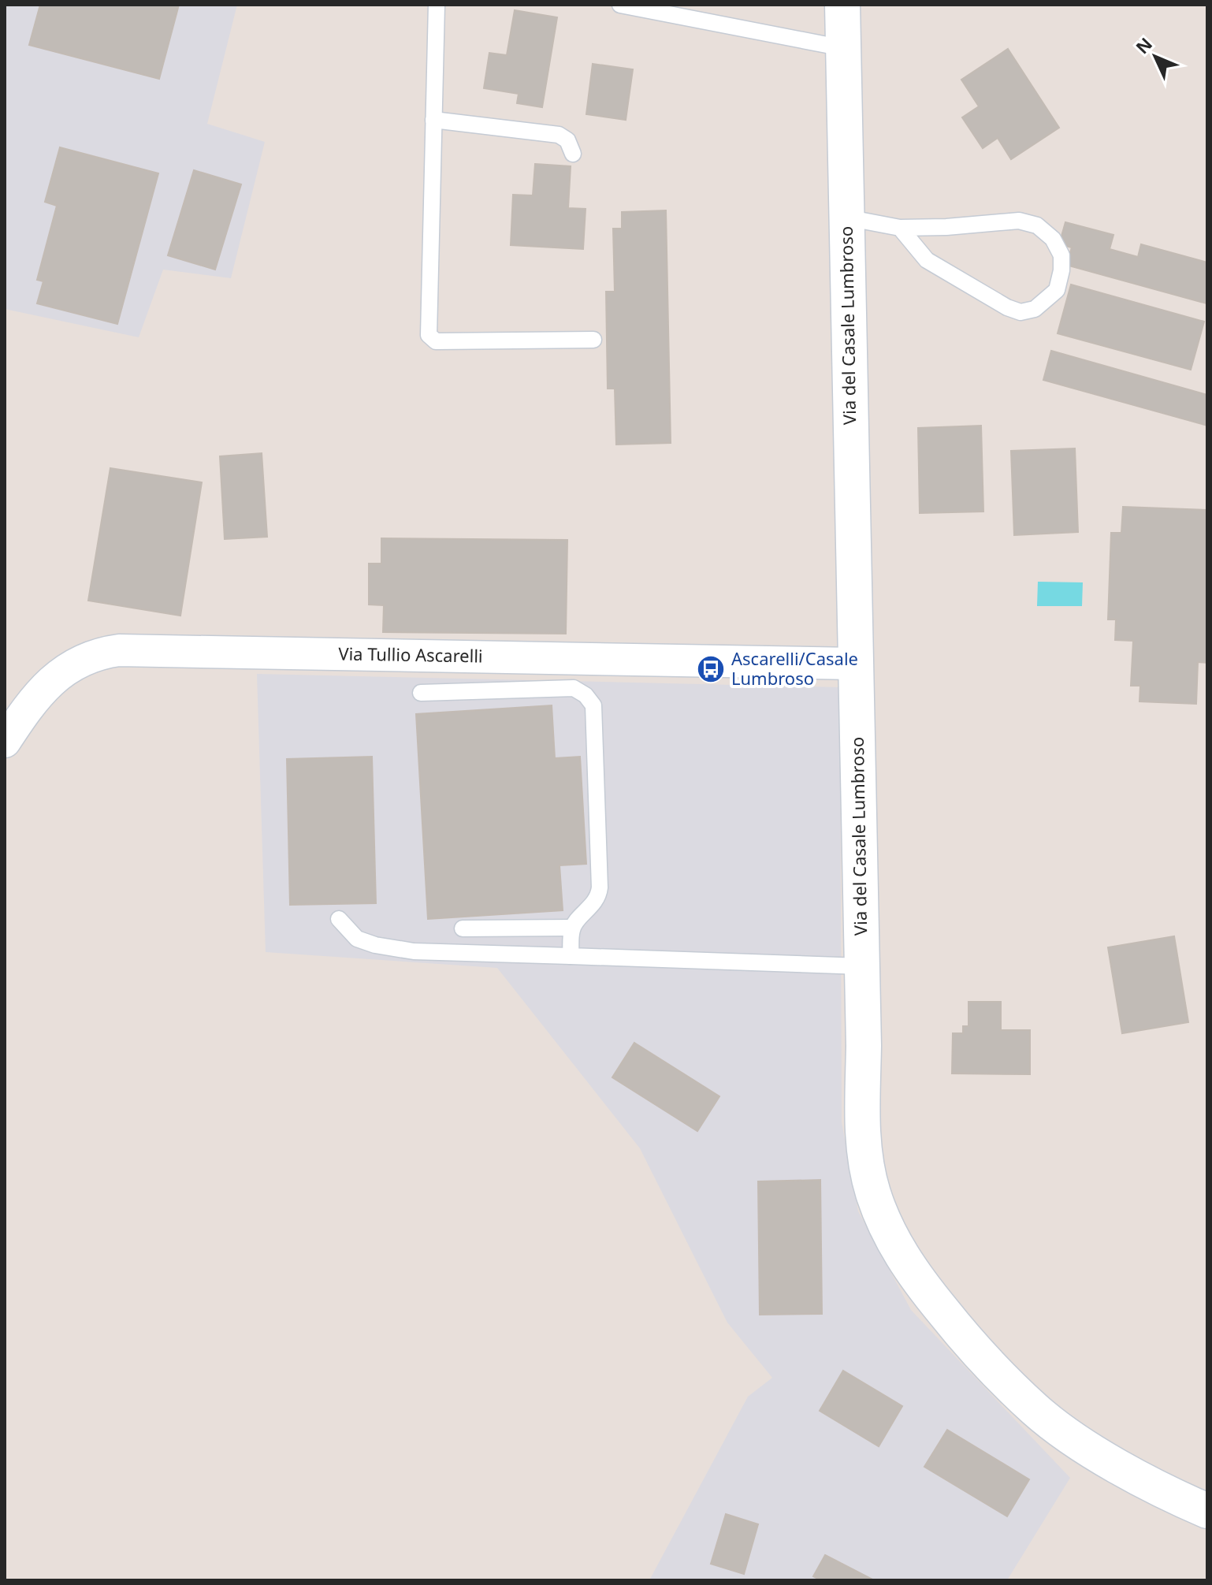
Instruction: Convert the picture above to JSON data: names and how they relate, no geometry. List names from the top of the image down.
{
  "streets": {
    "street": ["Via del Casale Lumbroso", "Via Tullio Ascarelli"]
  },
  "crossings": [
    ["Via del Casale Lumbroso", "Via Tullio Ascarelli"]
  ],
  "places": {
    "bus stop": ["Ascarelli/Casale Lumbroso"]
  },
  "north": "top left"
}
